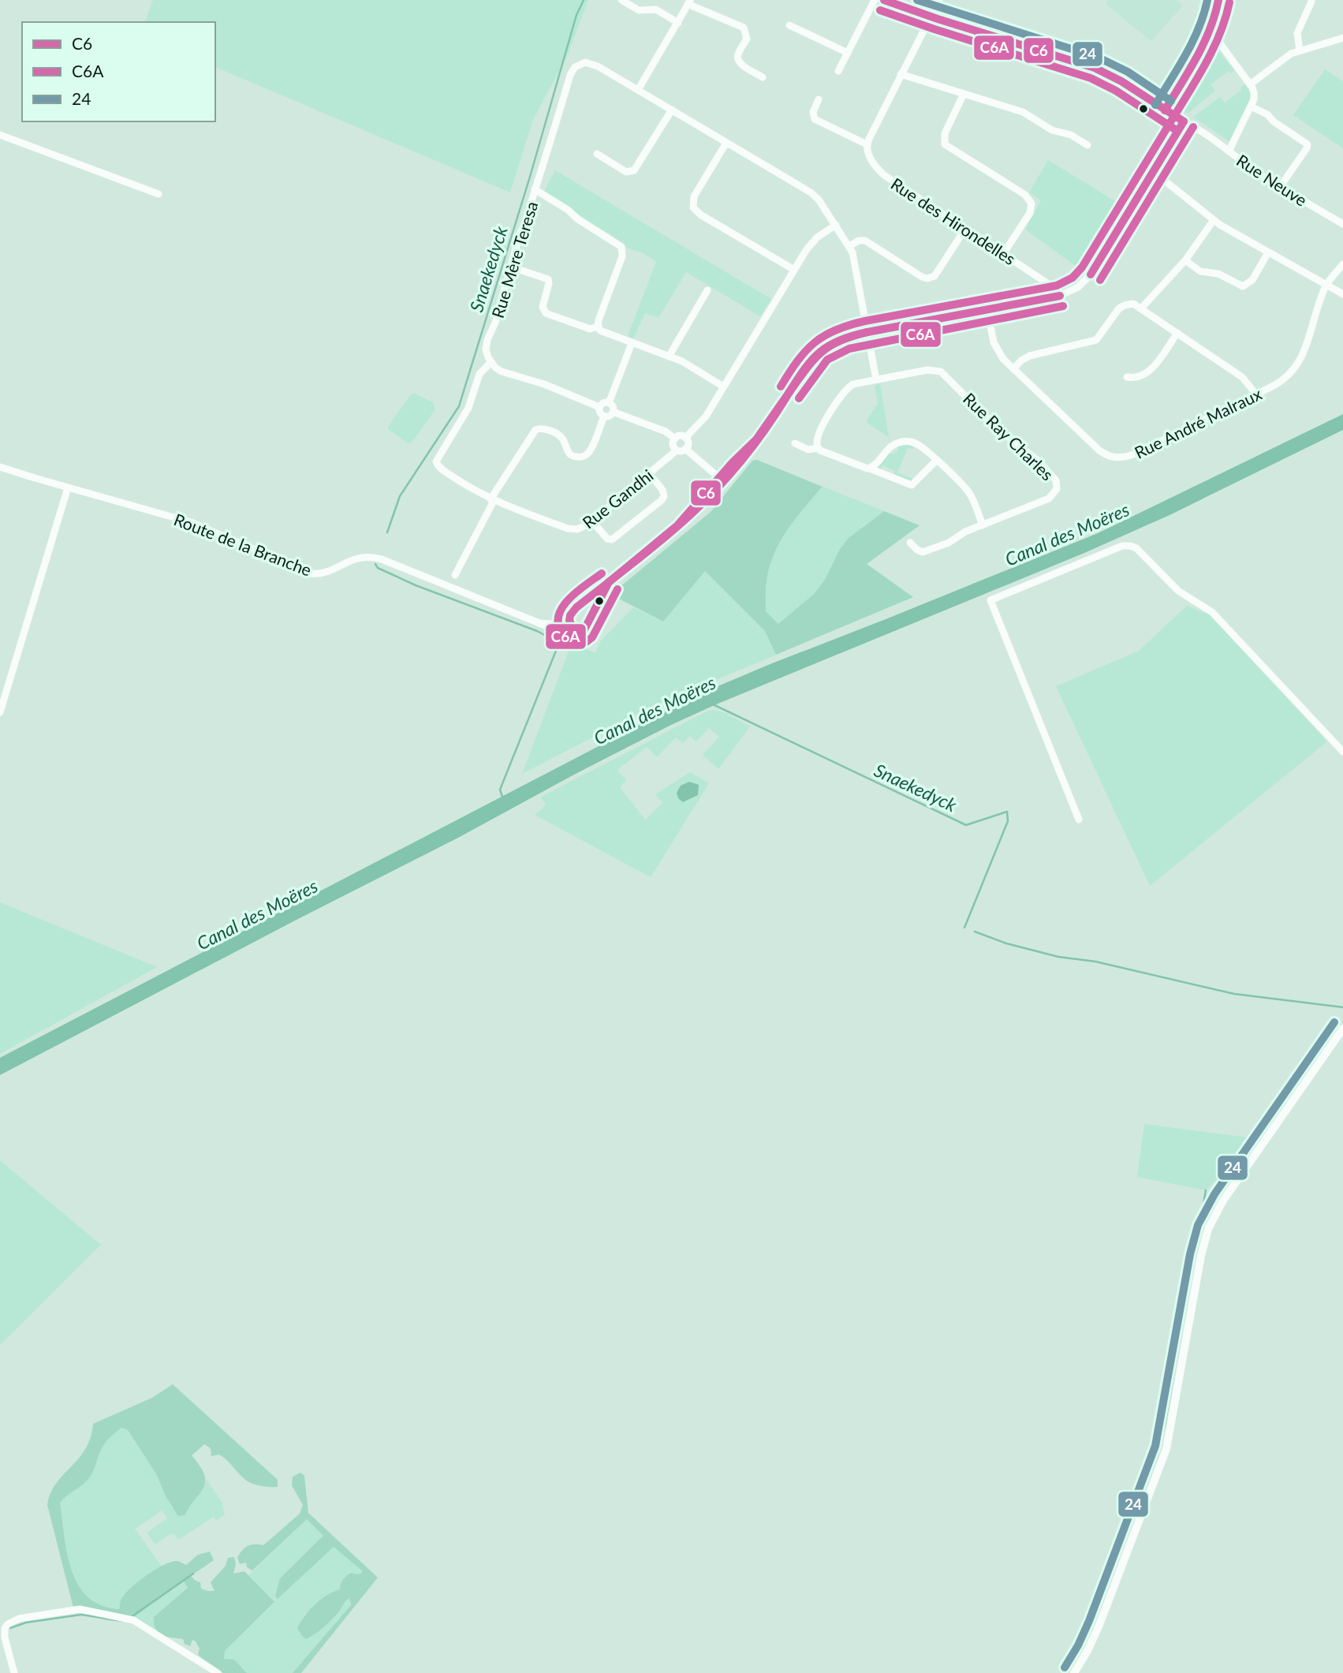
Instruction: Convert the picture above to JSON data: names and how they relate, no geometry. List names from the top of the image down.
{
  "streets": {
    "street": [
      "Rue Neuve",
      "Rue des Hirondelles",
      "Rue Mère Teresa",
      "Rue André Malraux",
      "Rue Ray Charles",
      "Rue Gandhi",
      "Route de la Branche"
    ]
  },
  "water": ["Snaekedyck", "Canal des Moëres"],
  "lines": ["transit line C6", "transit line 24", "transit line C6A"],
  "legend": ["C6", "C6A", "24"]
}
